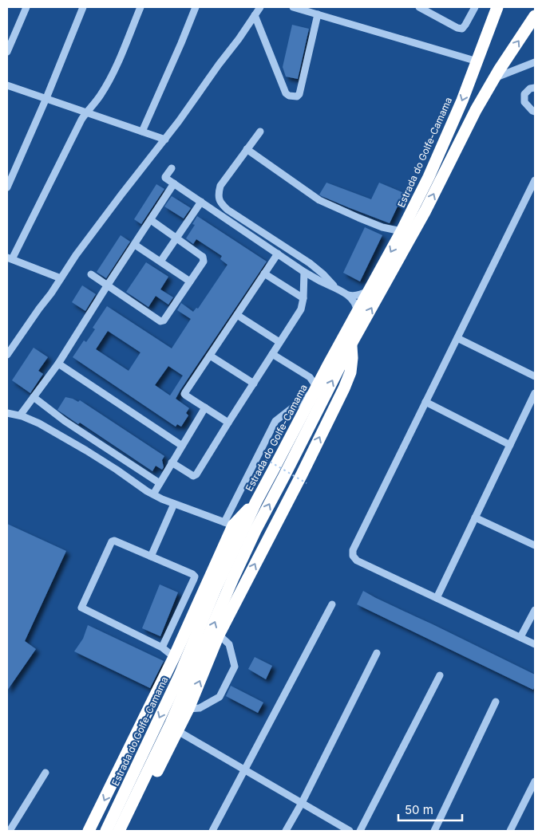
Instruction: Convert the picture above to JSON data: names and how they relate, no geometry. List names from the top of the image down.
{
  "streets": {
    "highway": ["Estrada do Golfe-Camama"]
  },
  "scale_bar": "50 m"
}
